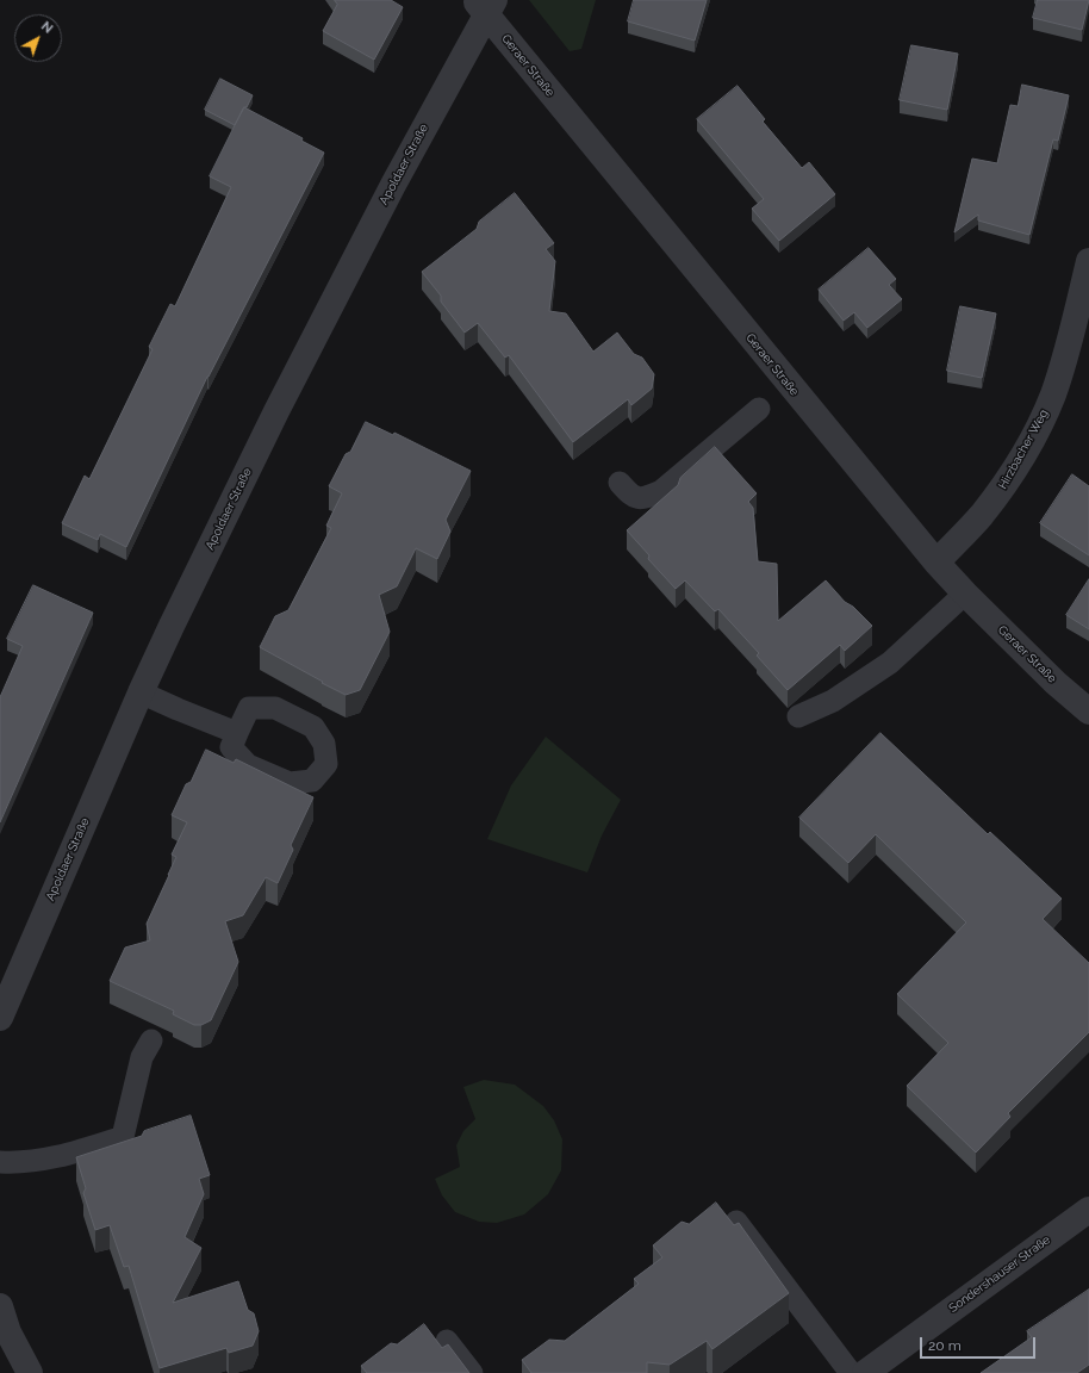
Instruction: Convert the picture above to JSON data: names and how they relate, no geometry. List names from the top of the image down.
{
  "streets": {
    "street": [
      "Geraer Straße",
      "Apoldaer Straße",
      "Hirzbacher Weg",
      "Sondershauser Straße"
    ]
  },
  "crossings": [
    ["Geraer Straße", "Apoldaer Straße"],
    ["Geraer Straße", "Hirzbacher Weg"]
  ],
  "scale_bar": "20 m",
  "north": "top right"
}
